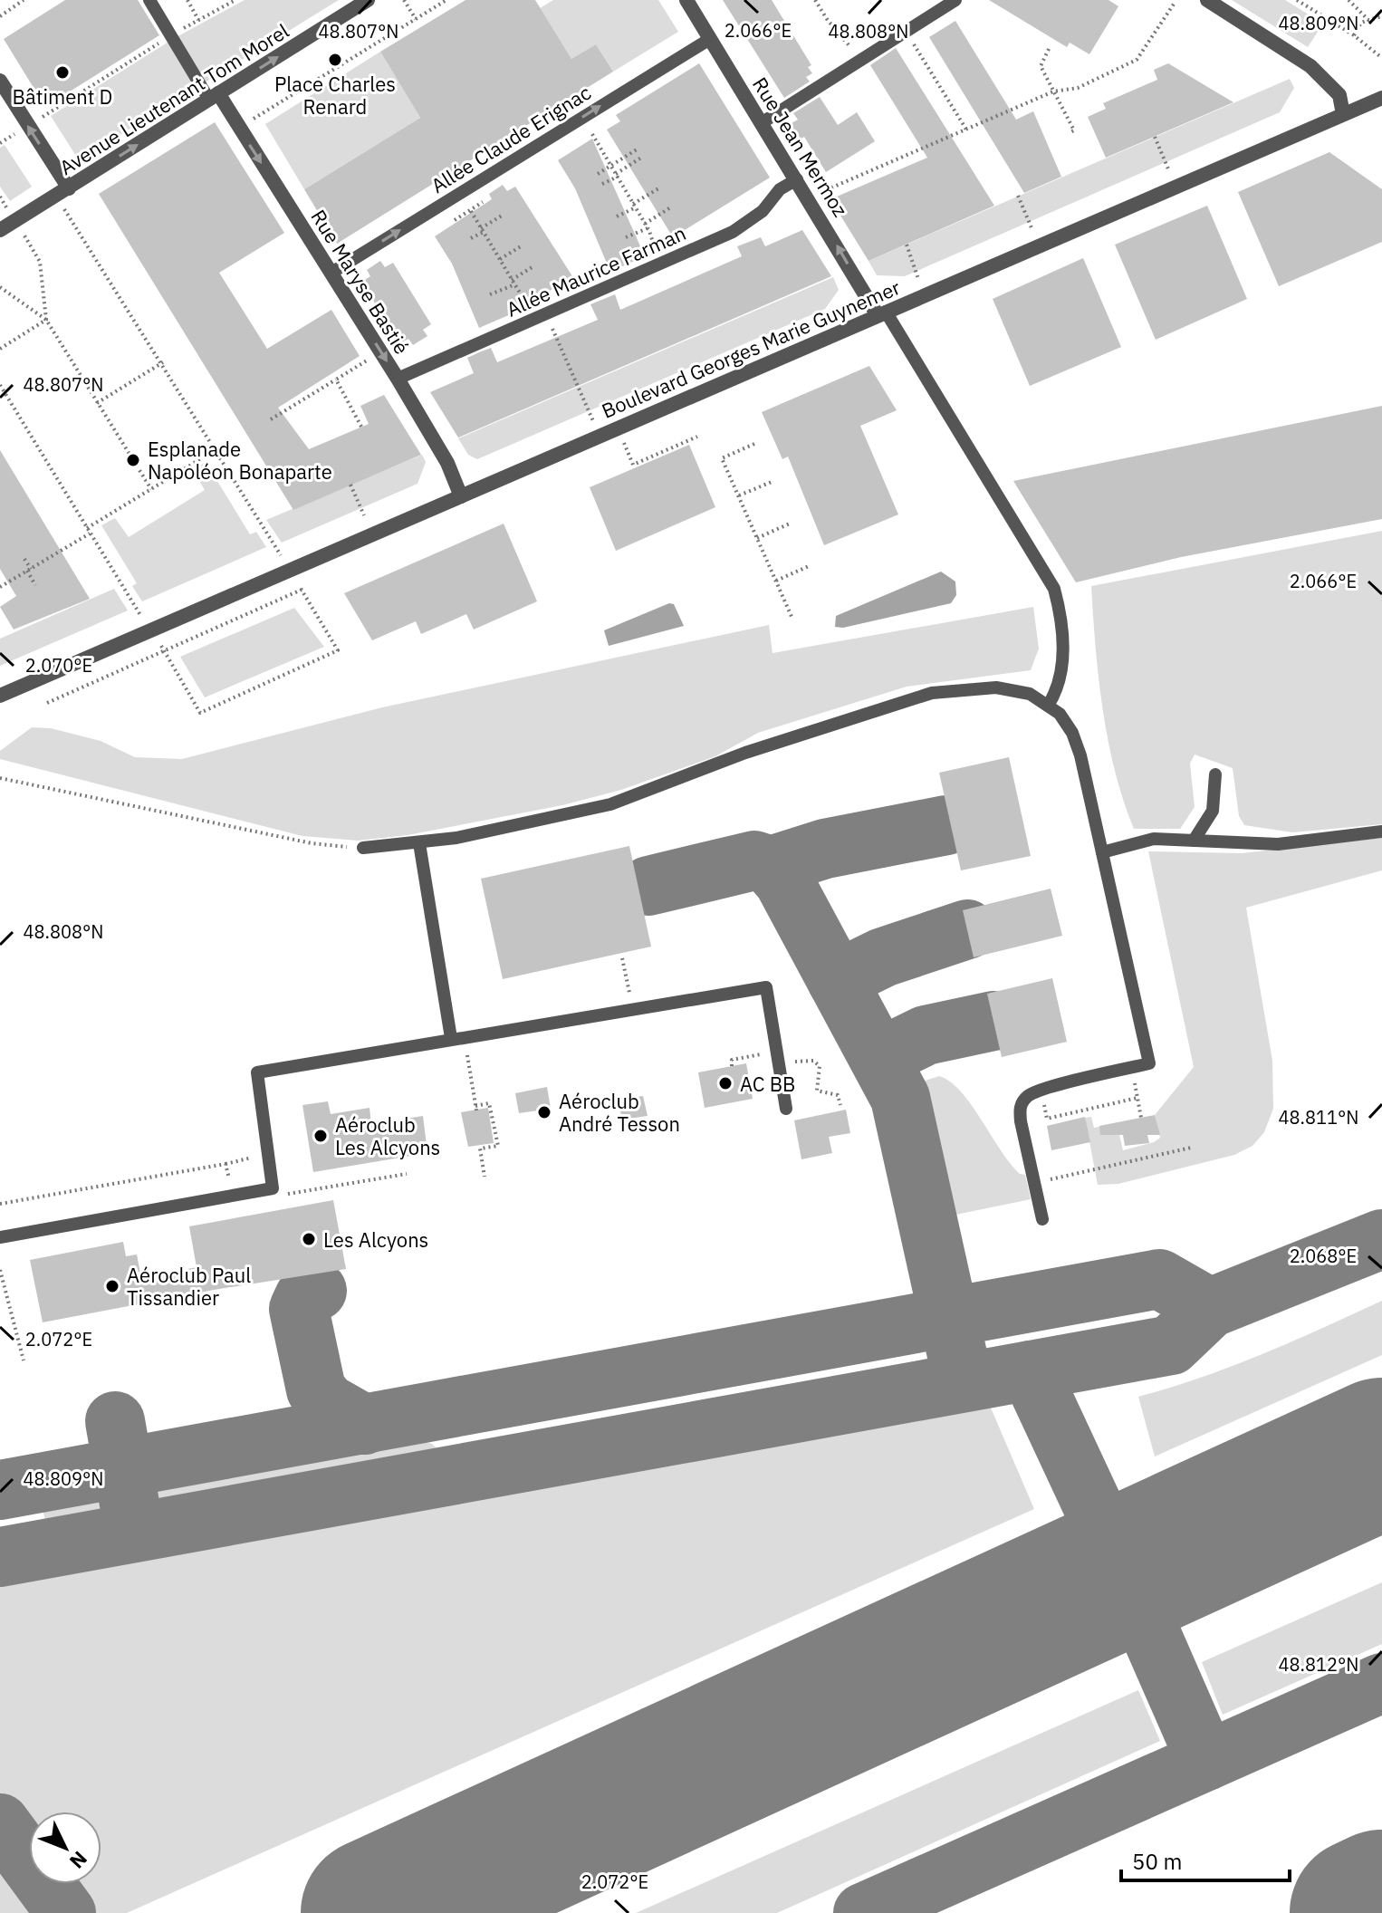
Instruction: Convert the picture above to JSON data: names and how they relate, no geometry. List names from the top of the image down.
{
  "streets": {
    "street": [
      "Avenue Lieutenant Tom Morel",
      "Rue Jean Mermoz",
      "Rue Maryse Bastié",
      "Boulevard Georges Marie Guynemer"
    ],
    "lane": ["Allée Claude Erignac", "Allée Maurice Farman"]
  },
  "crossings": [
    ["Avenue Lieutenant Tom Morel", "Rue Maryse Bastié"],
    ["Allée Claude Erignac", "Rue Jean Mermoz"],
    ["Allée Claude Erignac", "Rue Maryse Bastié"],
    ["Rue Jean Mermoz", "Allée Maurice Farman"],
    ["Rue Jean Mermoz", "Boulevard Georges Marie Guynemer"],
    ["Allée Maurice Farman", "Rue Maryse Bastié"],
    ["Rue Maryse Bastié", "Boulevard Georges Marie Guynemer"]
  ],
  "one_way": [
    "Avenue Lieutenant Tom Morel",
    "Allée Claude Erignac",
    "Rue Jean Mermoz",
    "Rue Maryse Bastié"
  ],
  "places": [
    "Place Charles Renard",
    "Bâtiment D",
    "Esplanade Napoléon Bonaparte",
    "AC BB",
    "Aéroclub André Tesson",
    "Aéroclub Les Alcyons",
    "Les Alcyons",
    "Aéroclub Paul Tissandier"
  ],
  "scale_bar": "50 m",
  "north": "bottom right",
  "coordinates": [
    "48.809°N",
    "2.066°E",
    "48.807°N",
    "48.808°N",
    "2.070°E",
    "48.811°N",
    "2.068°E",
    "2.072°E",
    "48.812°N"
  ]
}
